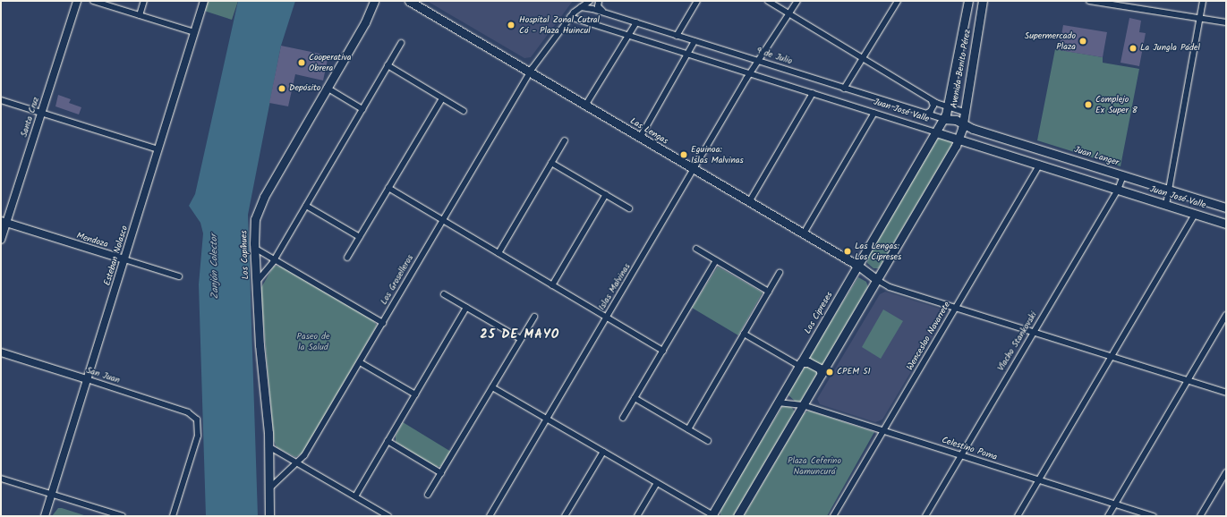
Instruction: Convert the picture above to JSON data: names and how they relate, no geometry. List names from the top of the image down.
{
  "streets": {
    "main road": [
      "9 de Julio",
      "Avenida Benito Pérez",
      "Juan José Valle",
      "Las Lengas",
      "Juan Langer",
      "Los Copíhues",
      "Los Cipreses"
    ],
    "street": [
      "Santa Cruz",
      "Mendoza",
      "Esteban Nolasco",
      "Los Groselleros",
      "Islas Malvinas",
      "Wenceslao Navarrete",
      "Vlacho Stankovski",
      "San Juan",
      "Celestino Poma"
    ]
  },
  "crossings": [
    ["9 de Julio", "Avenida Benito Pérez"],
    ["9 de Julio", "Juan Langer"],
    ["9 de Julio", "Los Groselleros"],
    ["9 de Julio", "Islas Malvinas"],
    ["9 de Julio", "Los Cipreses"],
    ["Avenida Benito Pérez", "Juan José Valle"],
    ["Avenida Benito Pérez", "Juan Langer"],
    ["Avenida Benito Pérez", "Los Cipreses"],
    ["Juan José Valle", "Los Groselleros"],
    ["Juan José Valle", "Islas Malvinas"],
    ["Juan José Valle", "Los Cipreses"],
    ["Juan José Valle", "Wenceslao Navarrete"],
    ["Juan José Valle", "Vlacho Stankovski"],
    ["Santa Cruz", "Mendoza"],
    ["Las Lengas", "Los Groselleros"],
    ["Las Lengas", "Islas Malvinas"],
    ["Las Lengas", "Los Cipreses"],
    ["Juan Langer", "Vlacho Stankovski"],
    ["Mendoza", "Esteban Nolasco"],
    ["Los Copíhues", "Los Groselleros"],
    ["Esteban Nolasco", "San Juan"],
    ["Los Cipreses", "Celestino Poma"],
    ["Wenceslao Navarrete", "Celestino Poma"],
    ["Vlacho Stankovski", "Celestino Poma"]
  ],
  "districts": ["25 DE MAYO"],
  "water": ["Zanjón Colector"],
  "parks": ["Paseo de la Salud", "Plaza Ceferino Namuncurá"],
  "places": [
    "Hospital Zonal Cutral Có - Plaza Huincul",
    "Supermercado Plaza",
    "La Jungla Pádel",
    "Cooperativa Obrera",
    "Depósito",
    "Complejo Ex Super 8",
    "Eguinoa: Islas Malvinas",
    "Las Lengas: Los Cipreses",
    "CPEM 51"
  ]
}
